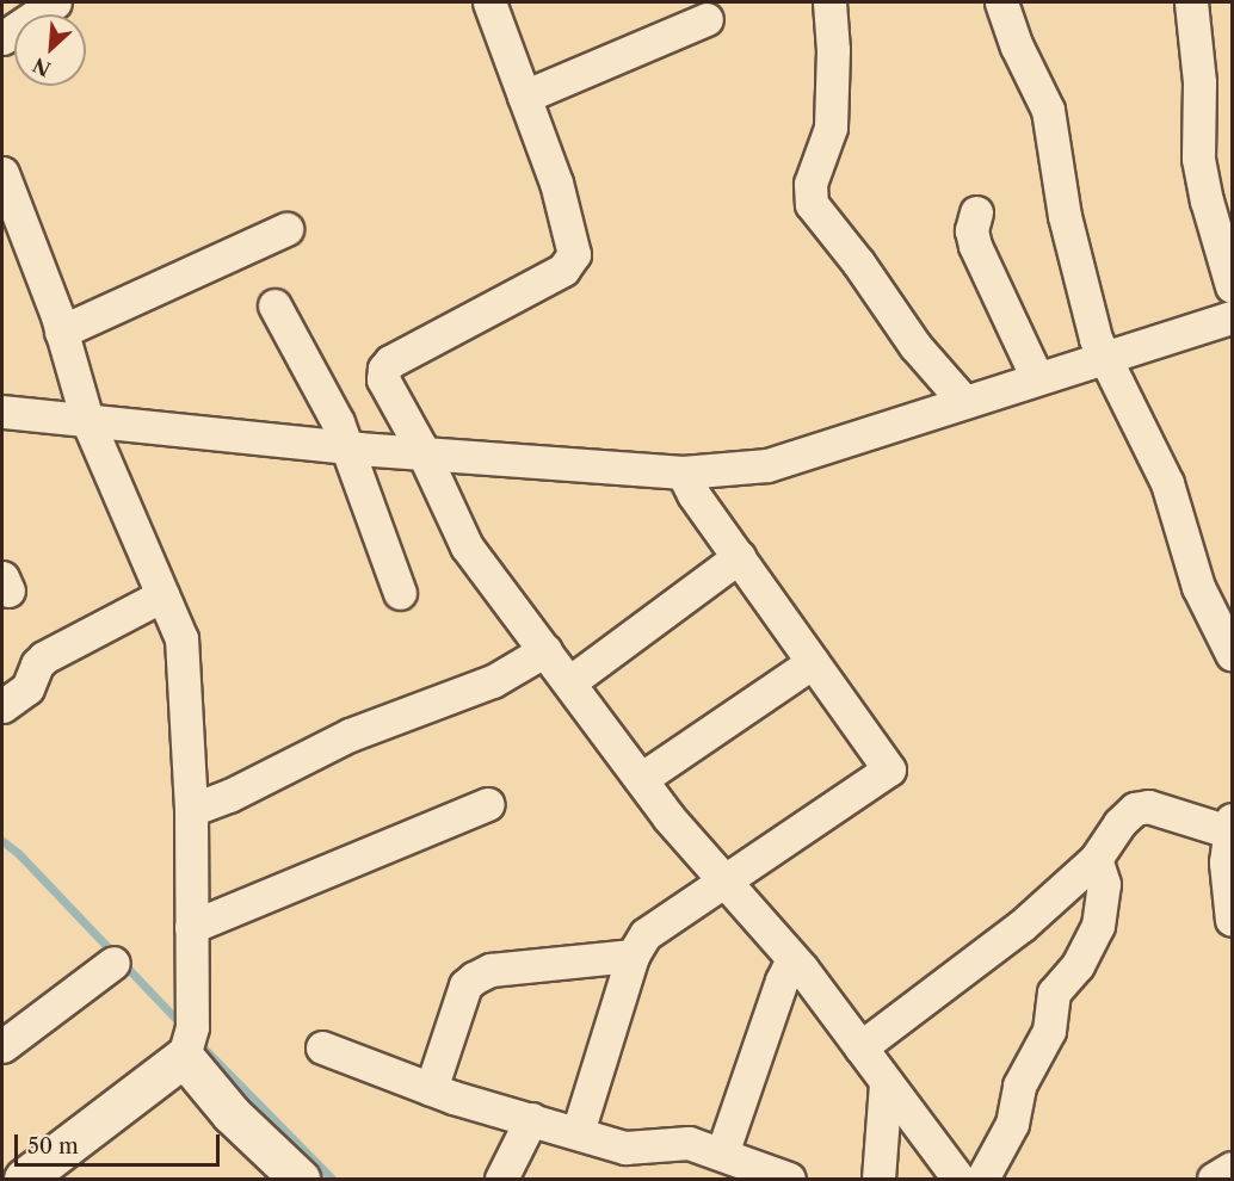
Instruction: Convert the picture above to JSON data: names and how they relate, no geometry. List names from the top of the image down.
{
  "scale_bar": "50 m",
  "north": "bottom left"
}
